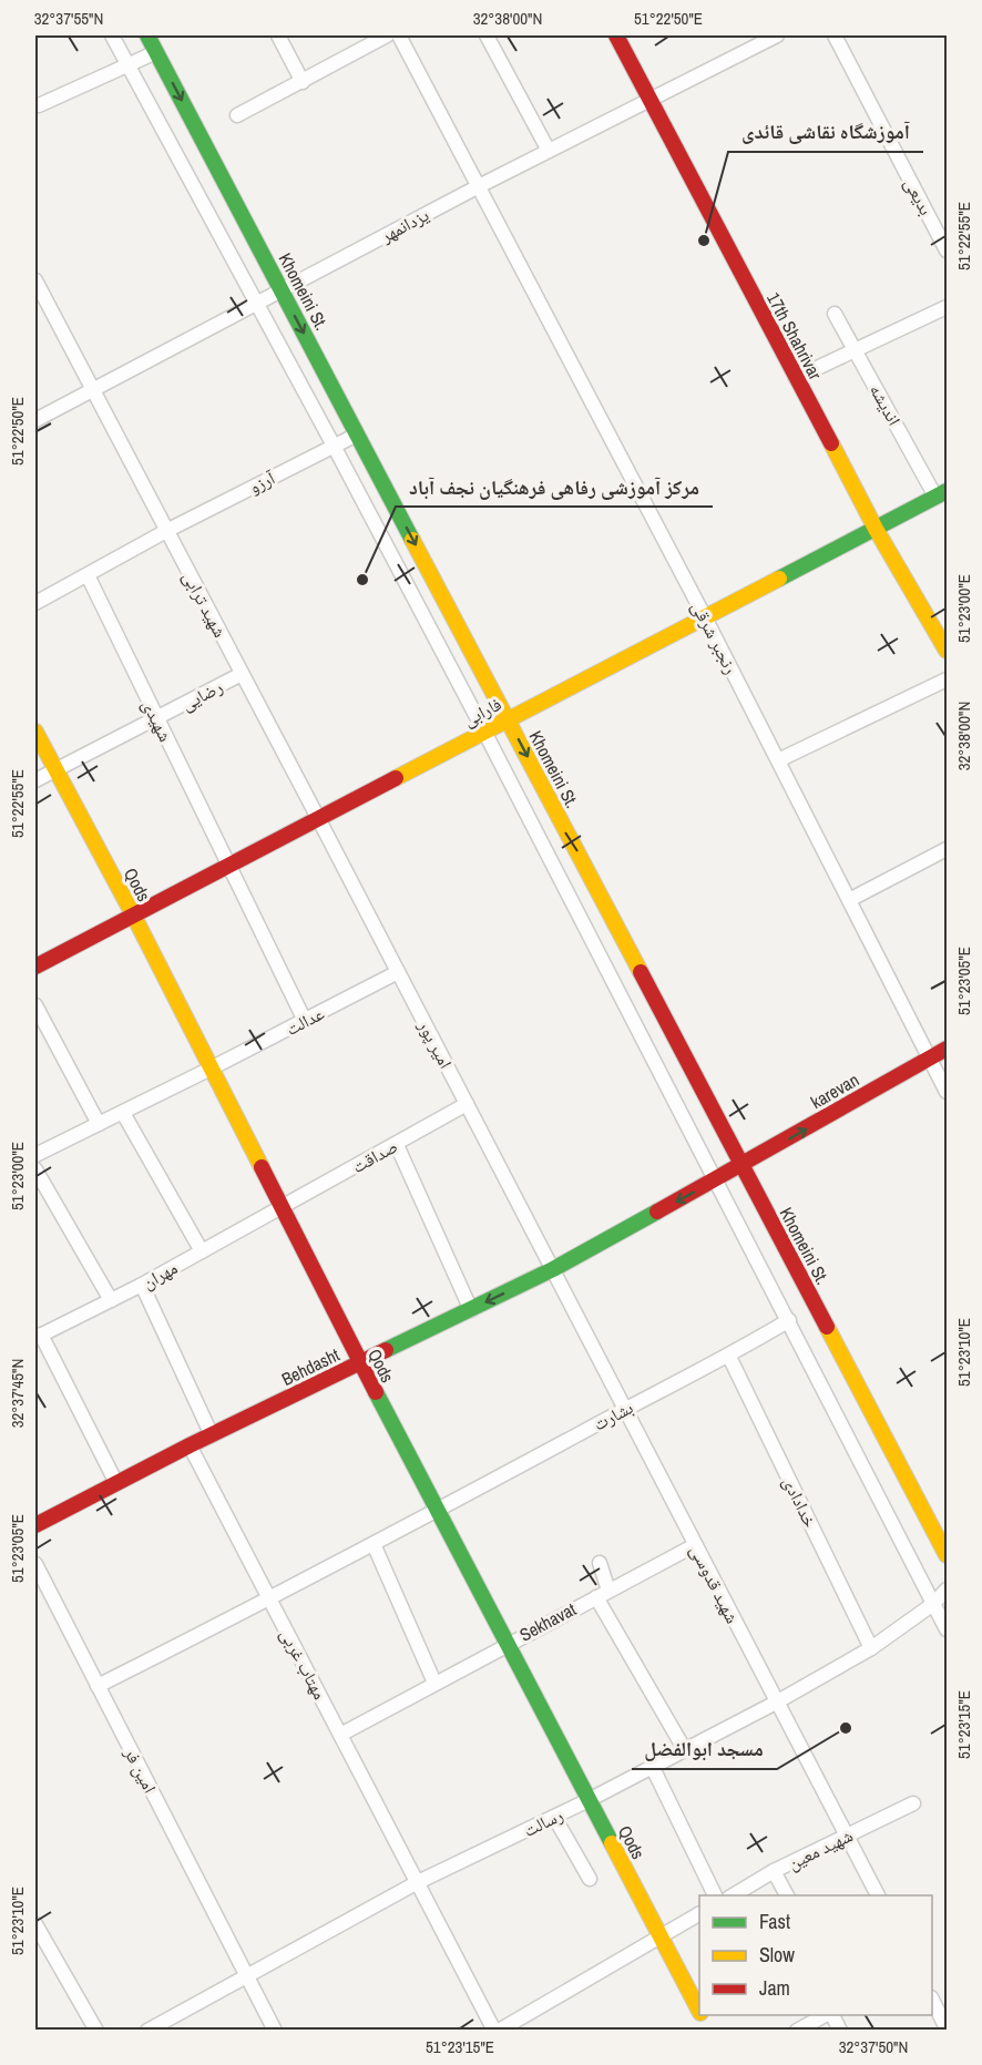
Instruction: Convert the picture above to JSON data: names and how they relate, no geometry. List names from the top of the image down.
{
  "streets": {
    "street": [
      "بدیعی",
      "یزدانمهر",
      "Khomeini St.",
      "17th Shahrivar",
      "اندیشه",
      "آرزو",
      "شهید ترابی",
      "رنجبر شرقی",
      "رضایی",
      "فارابی",
      "شهیدی",
      "Qods",
      "عدالت",
      "امیر پور",
      "karevan",
      "صداقت",
      "مهران",
      "Behdasht",
      "بشارت",
      "خدادادی",
      "شهید قدوسی",
      "Sekhavat",
      "مهتاب غربی",
      "امین فر",
      "رسالت",
      "شهید معین"
    ]
  },
  "crossings": [
    ["یزدانمهر", "Khomeini St."],
    ["یزدانمهر", "17th Shahrivar"],
    ["یزدانمهر", "شهید ترابی"],
    ["یزدانمهر", "رنجبر شرقی"],
    ["Khomeini St.", "آرزو"],
    ["Khomeini St.", "فارابی"],
    ["Khomeini St.", "karevan"],
    ["Khomeini St.", "Behdasht"],
    ["17th Shahrivar", "فارابی"],
    ["اندیشه", "فارابی"],
    ["آرزو", "شهید ترابی"],
    ["آرزو", "شهیدی"],
    ["شهید ترابی", "رضایی"],
    ["شهید ترابی", "فارابی"],
    ["شهید ترابی", "امیر پور"],
    ["رنجبر شرقی", "فارابی"],
    ["رنجبر شرقی", "karevan"],
    ["رضایی", "شهیدی"],
    ["رضایی", "Qods"],
    ["فارابی", "شهیدی"],
    ["فارابی", "Qods"],
    ["فارابی", "امیر پور"],
    ["شهیدی", "عدالت"],
    ["Qods", "عدالت"],
    ["Qods", "صداقت"],
    ["Qods", "مهران"],
    ["Qods", "Behdasht"],
    ["Qods", "بشارت"],
    ["Qods", "Sekhavat"],
    ["Qods", "رسالت"],
    ["عدالت", "امیر پور"],
    ["امیر پور", "صداقت"],
    ["امیر پور", "Behdasht"],
    ["امیر پور", "شهید قدوسی"],
    ["karevan", "Behdasht"],
    ["صداقت", "مهران"],
    ["Behdasht", "شهید قدوسی"],
    ["Behdasht", "مهتاب غربی"],
    ["بشارت", "خدادادی"],
    ["بشارت", "شهید قدوسی"],
    ["بشارت", "مهتاب غربی"],
    ["بشارت", "امین فر"],
    ["خدادادی", "رسالت"],
    ["شهید قدوسی", "Sekhavat"],
    ["شهید قدوسی", "رسالت"],
    ["شهید قدوسی", "شهید معین"],
    ["Sekhavat", "مهتاب غربی"],
    ["مهتاب غربی", "رسالت"],
    ["امین فر", "رسالت"]
  ],
  "one_way": ["karevan", "Behdasht"],
  "places": ["آموزشگاه نقاشی قائدی", "مرکز آموزشی رفاهی فرهنگیان نجف آباد", "مسجد ابوالفضل"],
  "legend": ["Fast", "Slow", "Jam"],
  "coordinates": [
    "32°37'55\"N",
    "32°38'00\"N",
    "51°22'50\"E",
    "51°22'55\"E",
    "51°23'00\"E",
    "51°23'05\"E",
    "51°23'10\"E",
    "32°37'45\"N",
    "51°23'15\"E",
    "32°37'50\"N"
  ]
}
